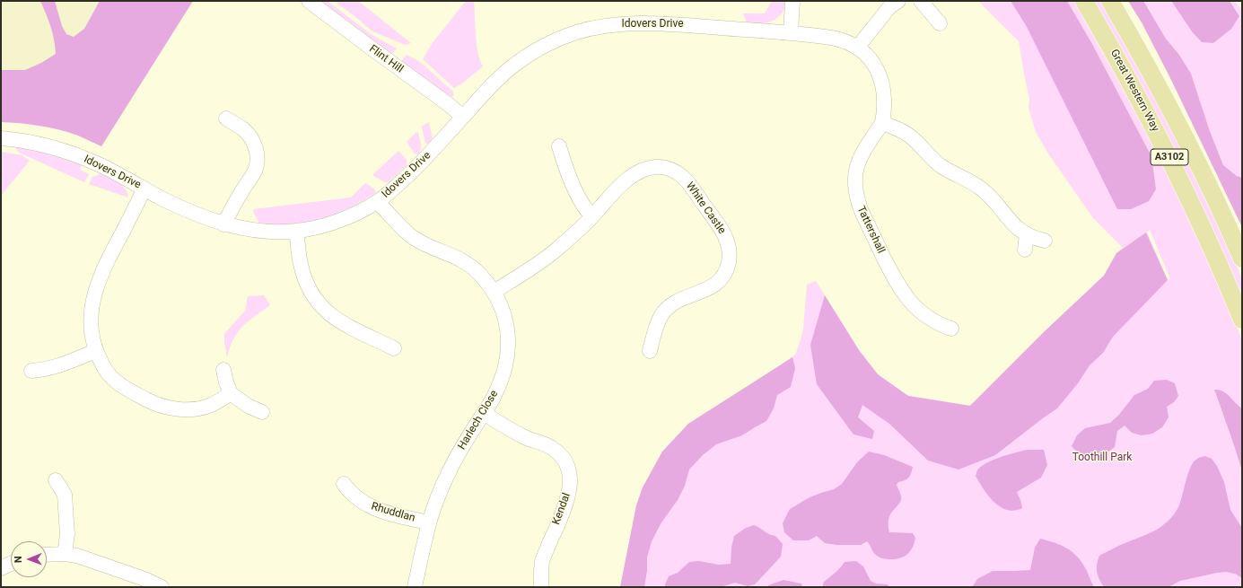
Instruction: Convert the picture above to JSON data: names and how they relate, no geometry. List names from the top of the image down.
{
  "streets": {
    "main road": ["Great Western Way", "A3102"],
    "street": [
      "Idovers Drive",
      "Flint Hill",
      "White Castle",
      "Tattershall",
      "Harlech Close",
      "Kendal",
      "Rhuddlan"
    ]
  },
  "crossings": [
    ["Idovers Drive", "Flint Hill"],
    ["Idovers Drive", "Tattershall"],
    ["Idovers Drive", "Harlech Close"],
    ["White Castle", "Harlech Close"],
    ["Harlech Close", "Kendal"],
    ["Harlech Close", "Rhuddlan"]
  ],
  "parks": ["Toothill Park"],
  "north": "left"
}
